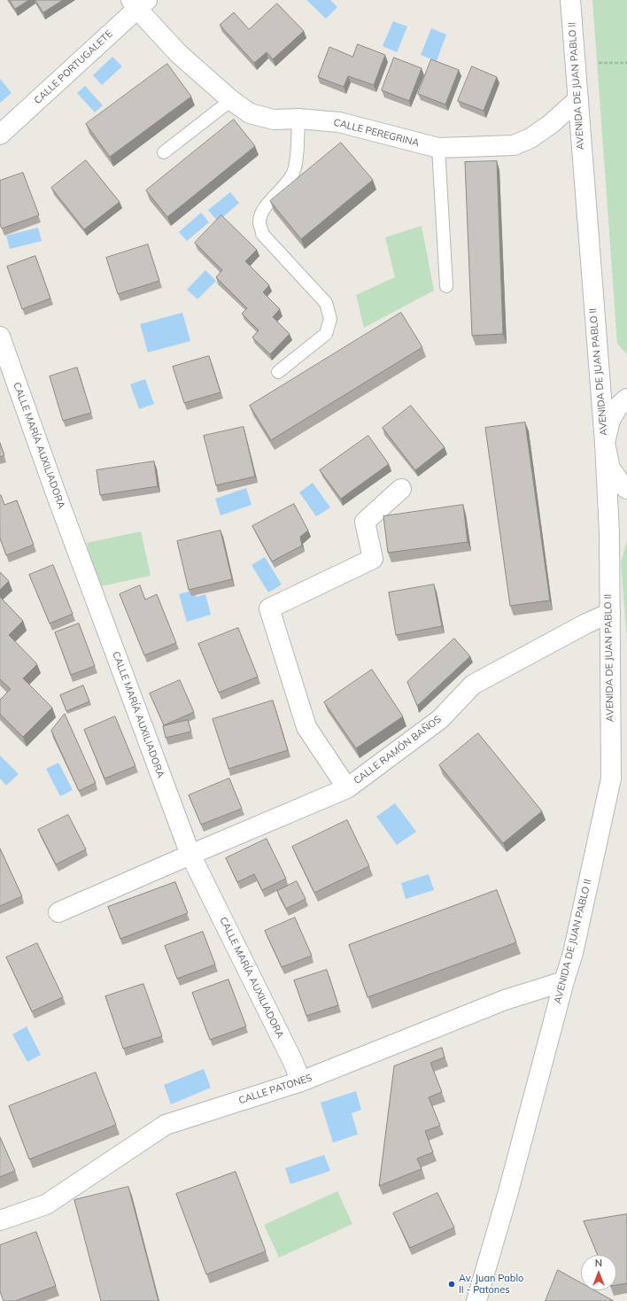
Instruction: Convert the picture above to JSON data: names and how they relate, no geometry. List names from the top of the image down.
{
  "streets": {
    "street": [
      "CALLE PORTUGALETE",
      "AVENIDA DE JUAN PABLO II",
      "CALLE PEREGRINA",
      "CALLE MARÍA AUXILIADORA",
      "CALLE RAMÓN BAÑOS",
      "CALLE PATONES"
    ]
  },
  "crossings": [
    ["CALLE PORTUGALETE", "CALLE PEREGRINA"],
    ["AVENIDA DE JUAN PABLO II", "CALLE PEREGRINA"],
    ["AVENIDA DE JUAN PABLO II", "CALLE RAMÓN BAÑOS"],
    ["AVENIDA DE JUAN PABLO II", "CALLE PATONES"],
    ["CALLE MARÍA AUXILIADORA", "CALLE RAMÓN BAÑOS"],
    ["CALLE MARÍA AUXILIADORA", "CALLE PATONES"]
  ],
  "places": ["Av. Juan Pablo II - Patones"],
  "north": "top"
}
